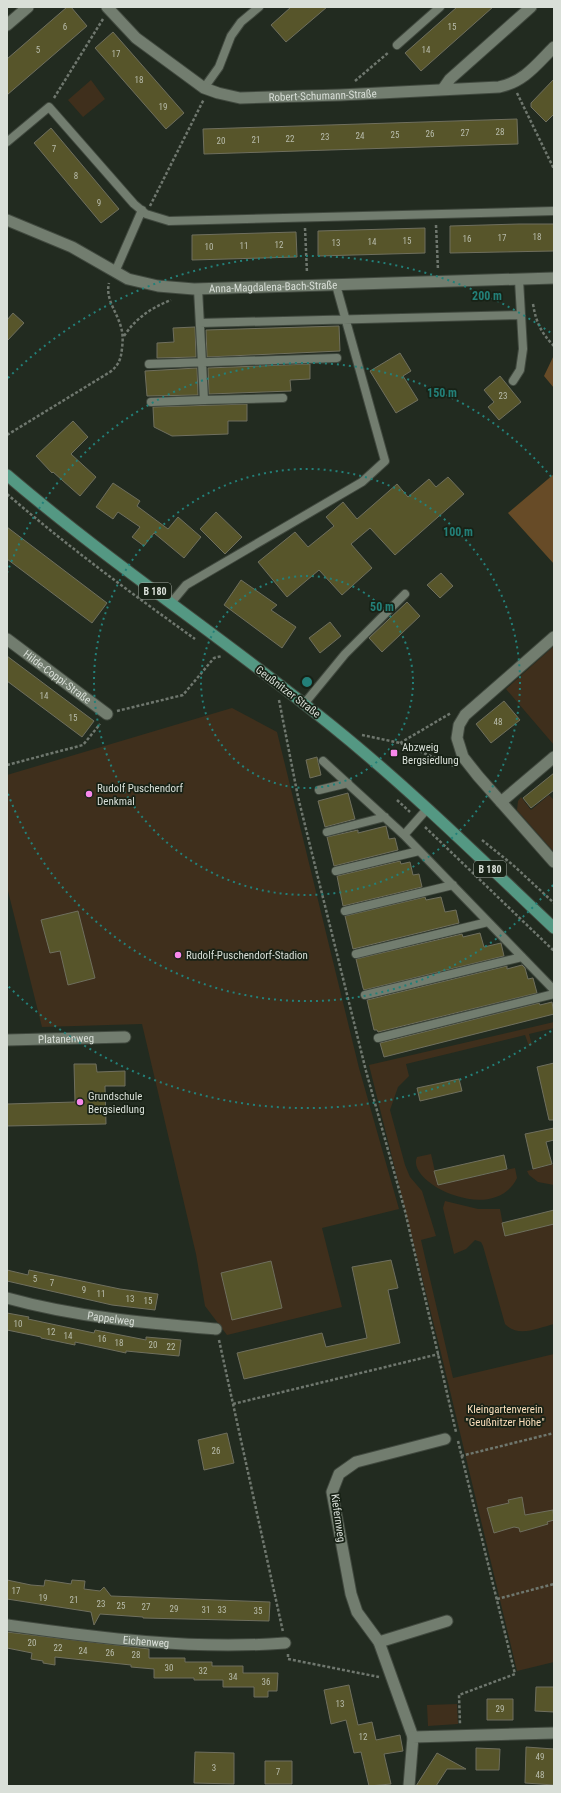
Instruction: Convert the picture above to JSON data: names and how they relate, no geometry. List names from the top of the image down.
{
  "streets": {
    "main road": ["B 180", "Geußnitzer Straße"],
    "street": [
      "Robert-Schumann-Straße",
      "Anna-Magdalena-Bach-Straße",
      "Hilde-Coppi-Straße",
      "Platanenweg",
      "Pappelweg",
      "Kiefernweg",
      "Eichenweg"
    ]
  },
  "parks": ["Kleingartenverein \"Geußnitzer Höhe\""],
  "places": {
    "transit": ["Abzweig Bergsiedlung"],
    "other": ["Rudolf Puschendorf Denkmal", "Rudolf-Puschendorf-Stadion", "Grundschule Bergsiedlung"]
  },
  "house_numbers": [
    "6",
    "15",
    "5",
    "14",
    "17",
    "18",
    "19",
    "28",
    "27",
    "26",
    "25",
    "24",
    "23",
    "22",
    "21",
    "20",
    "7",
    "8",
    "9",
    "18",
    "17",
    "16",
    "15",
    "14",
    "13",
    "12",
    "11",
    "10",
    "23",
    "14",
    "15",
    "48",
    "5",
    "7",
    "9",
    "11",
    "13",
    "15",
    "10",
    "12",
    "14",
    "16",
    "18",
    "20",
    "22",
    "26",
    "17",
    "19",
    "21",
    "23",
    "25",
    "27",
    "29",
    "31",
    "33",
    "35",
    "20",
    "22",
    "24",
    "26",
    "28",
    "30",
    "32",
    "34",
    "36",
    "13",
    "29",
    "12",
    "49",
    "3",
    "7",
    "48"
  ],
  "rings": [
    "200 m",
    "150 m",
    "100 m",
    "50 m"
  ]
}
